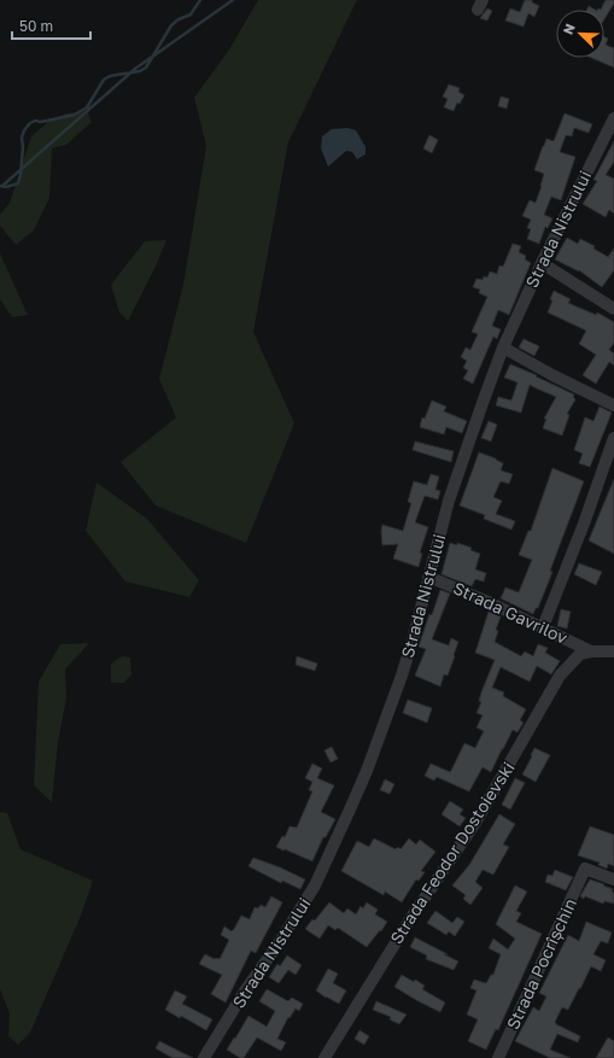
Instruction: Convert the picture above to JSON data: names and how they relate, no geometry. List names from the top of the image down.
{
  "streets": {
    "street": [
      "Strada Nistrului",
      "Strada Gavrilov",
      "Strada Feodor Dostoievski",
      "Strada Pocrîșchin"
    ]
  },
  "crossings": [
    ["Strada Nistrului", "Strada Gavrilov"],
    ["Strada Gavrilov", "Strada Feodor Dostoievski"]
  ],
  "scale_bar": "50 m",
  "north": "top left"
}
